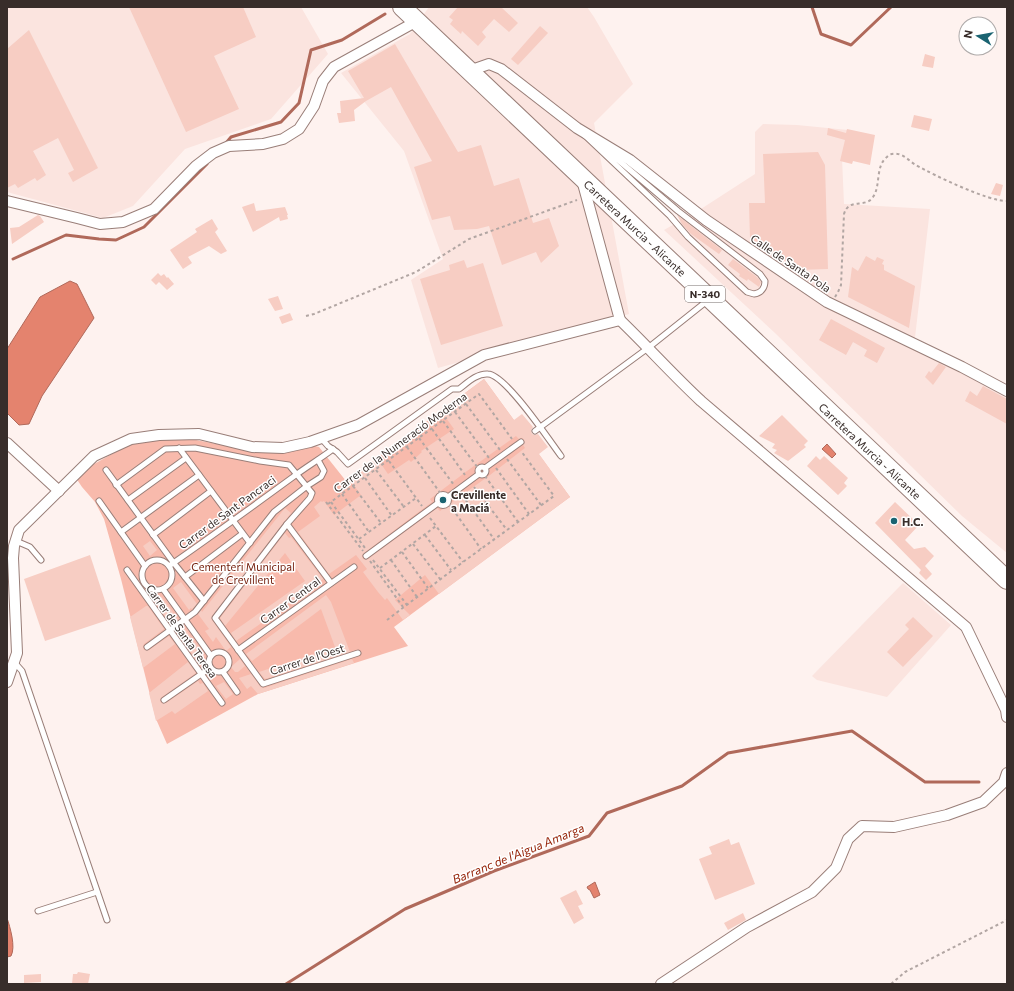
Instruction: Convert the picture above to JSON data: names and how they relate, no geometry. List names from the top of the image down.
{
  "streets": {
    "highway": ["Carretera Murcia - Alicante", "N-340"],
    "street": ["Calle de Santa Pola"],
    "lane": [
      "Carrer de Sant Pancraci",
      "Carrer Central",
      "Carrer de Santa Teresa",
      "Carrer de l'Oest"
    ],
    "path": ["Carrer de la Numeració Moderna"]
  },
  "crossings": [
    ["Carretera Murcia - Alicante", "Calle de Santa Pola"],
    ["Carrer Central", "Carrer de l'Oest"]
  ],
  "water": ["Barranc de l'Aigua Amarga"],
  "parks": ["Cementeri Municipal de Crevillent"],
  "places": ["Crevillente a Maciá", "H.C."],
  "north": "left"
}
